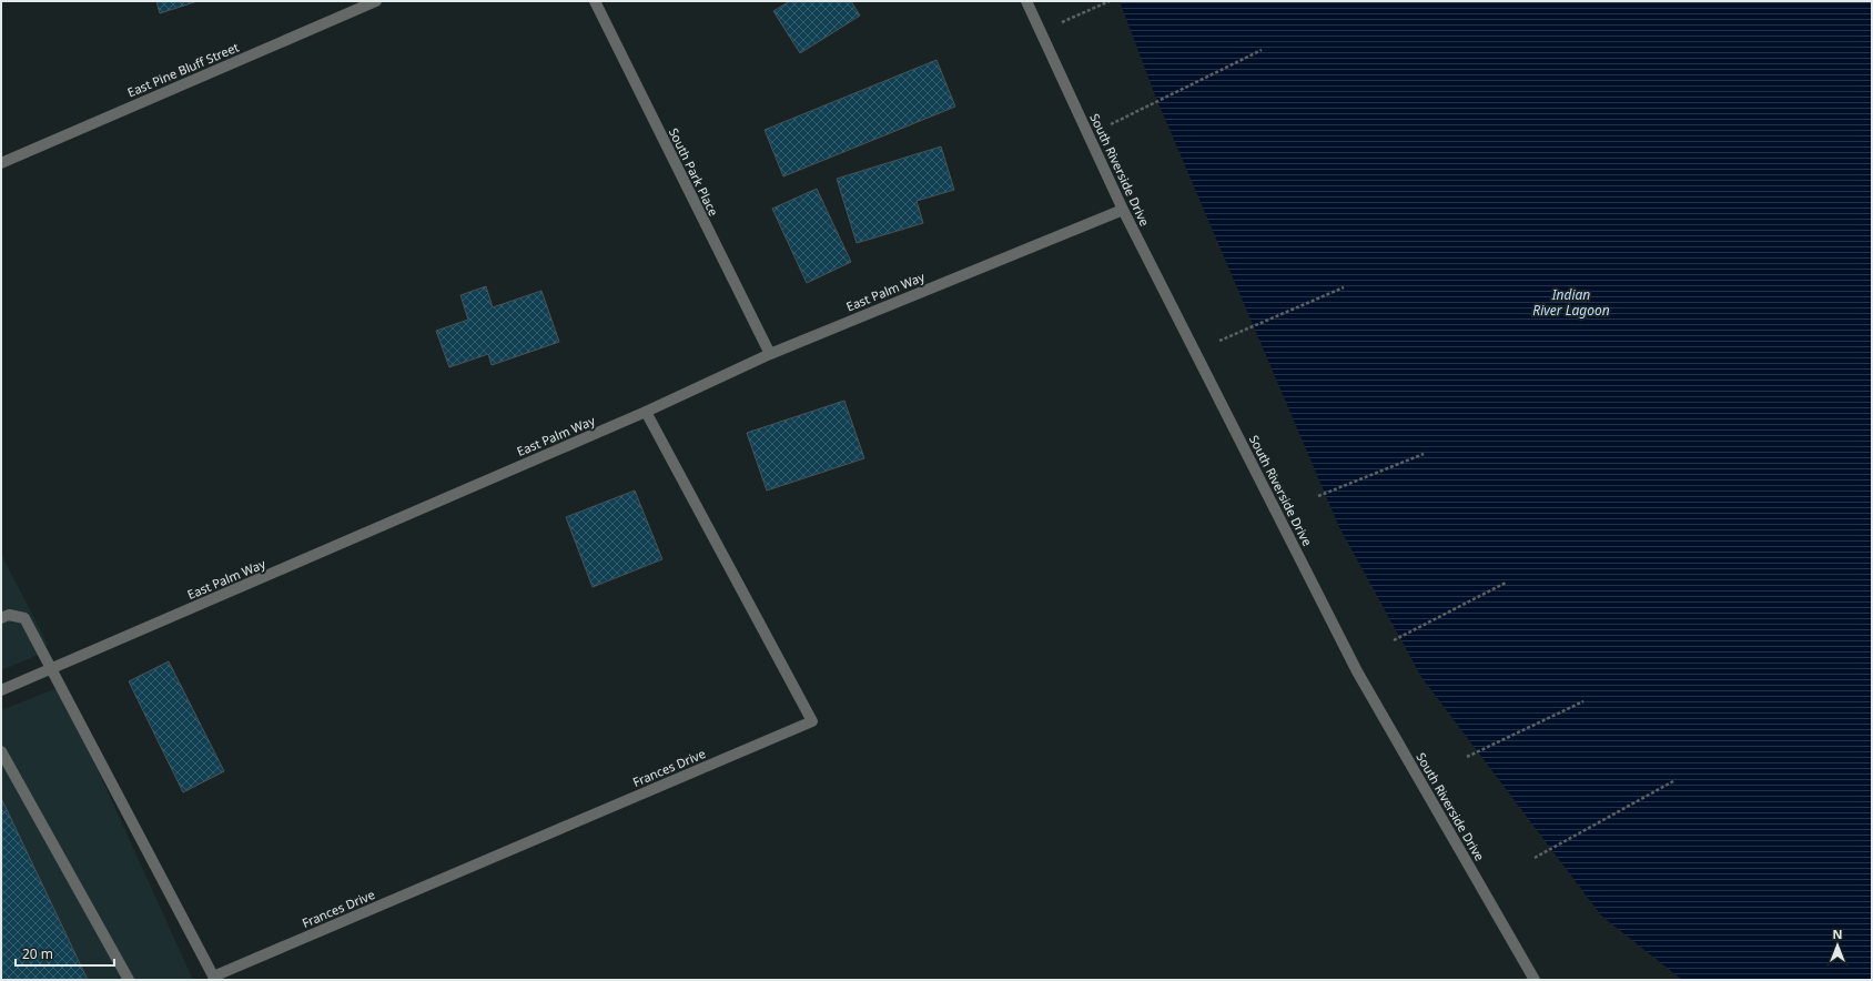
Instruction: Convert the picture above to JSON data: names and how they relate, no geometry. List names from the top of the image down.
{
  "streets": {
    "street": [
      "East Pine Bluff Street",
      "South Riverside Drive",
      "South Park Place",
      "East Palm Way",
      "Frances Drive"
    ]
  },
  "crossings": [
    ["South Riverside Drive", "East Palm Way"],
    ["South Park Place", "East Palm Way"],
    ["East Palm Way", "Frances Drive"]
  ],
  "water": ["Indian River Lagoon"],
  "scale_bar": "20 m",
  "north": "top"
}
